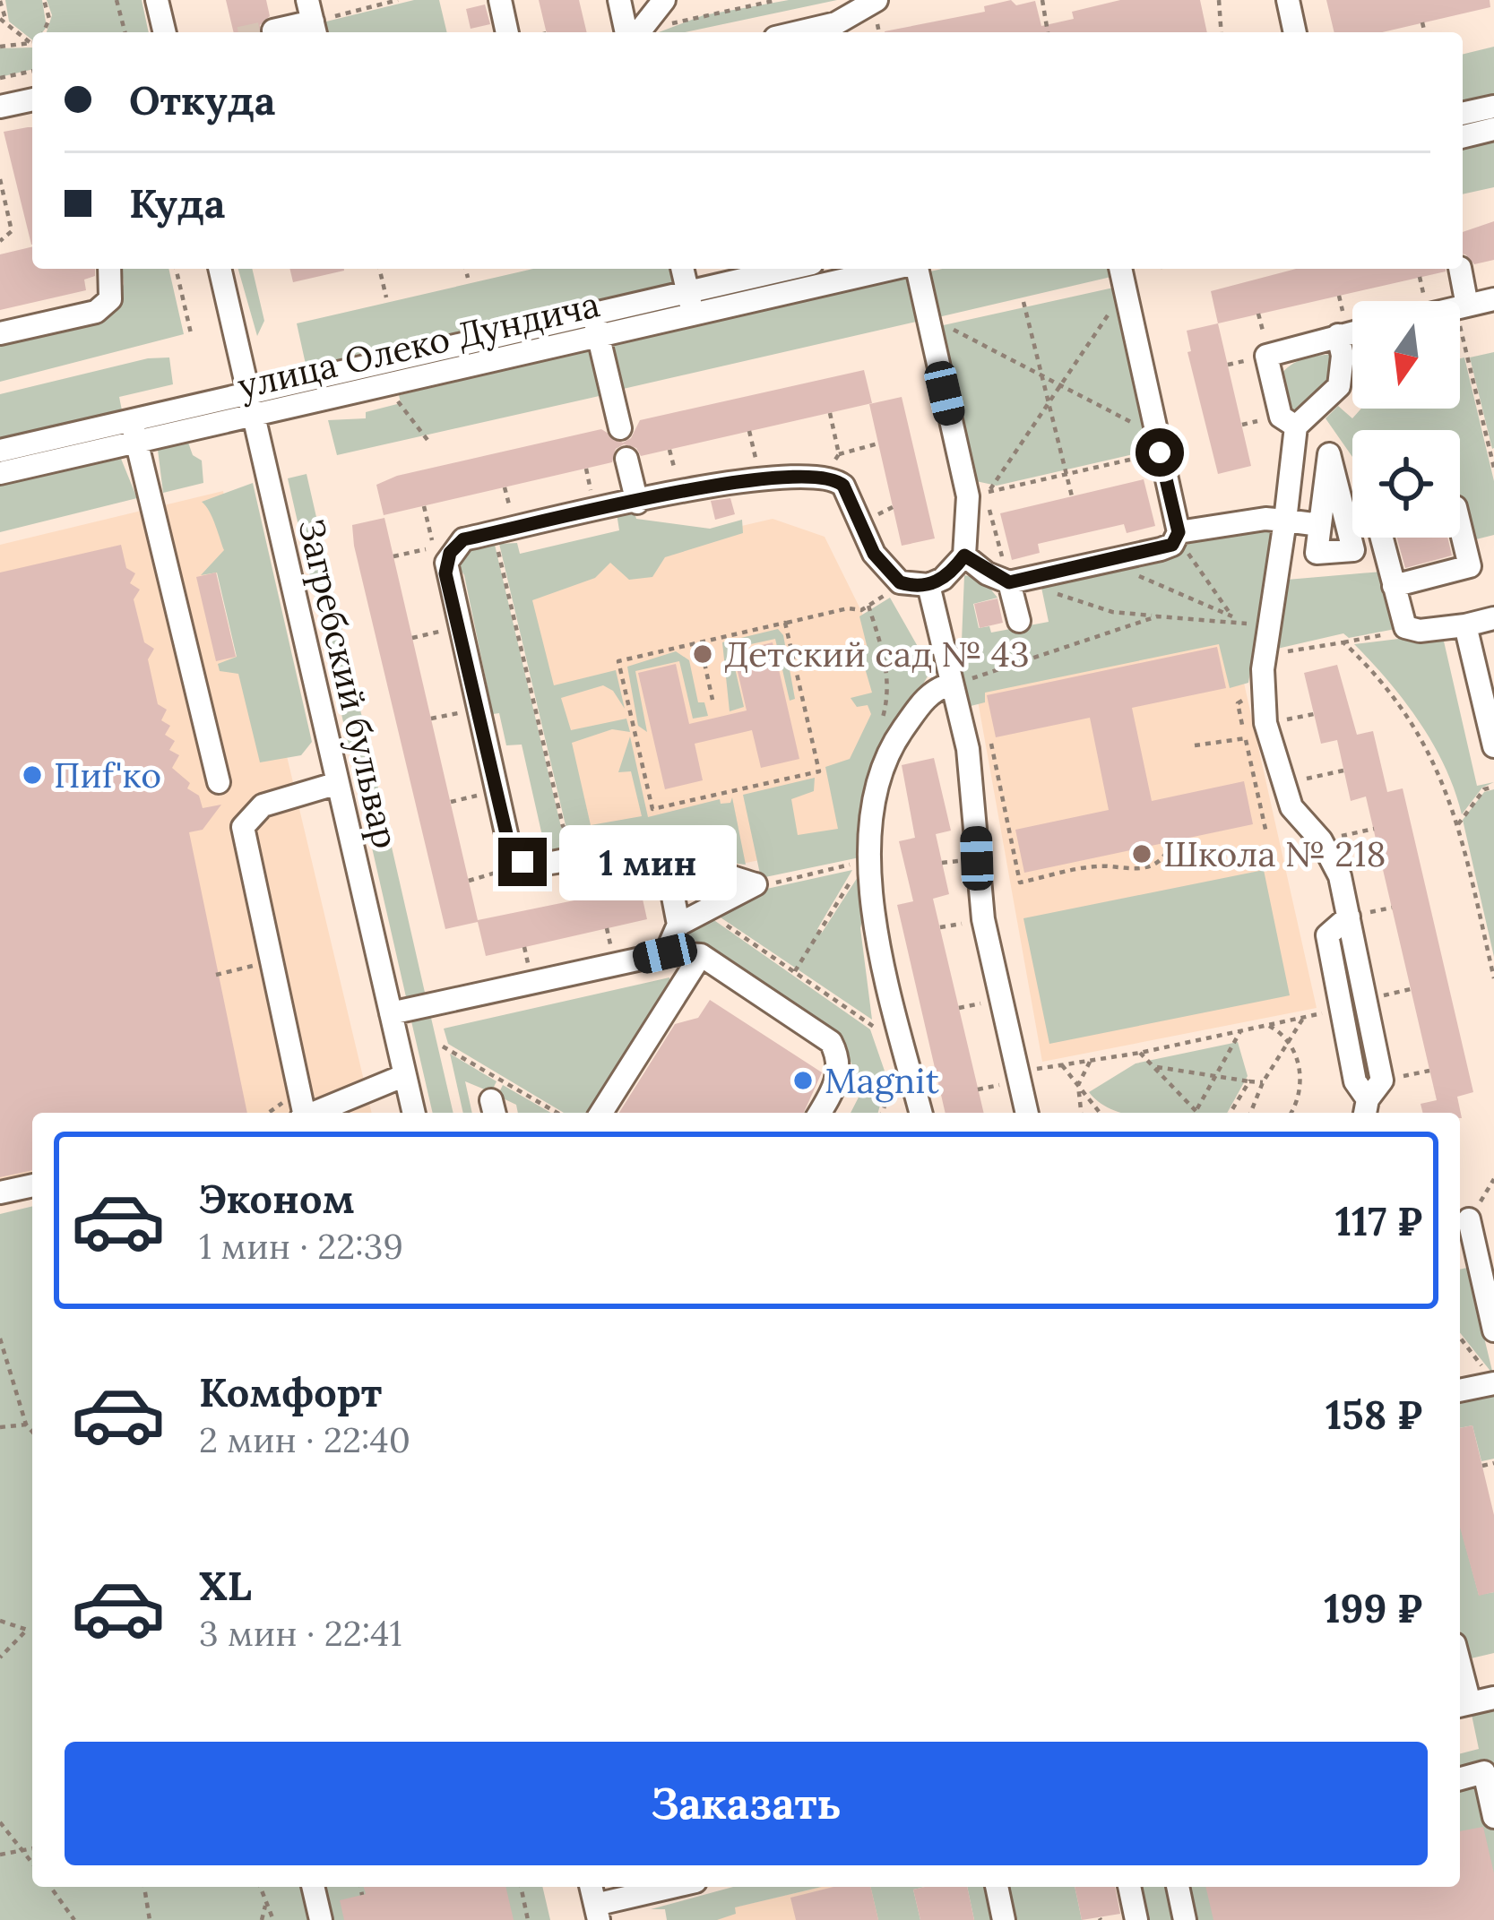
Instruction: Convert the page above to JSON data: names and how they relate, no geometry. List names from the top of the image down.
{
  "streets": {
    "street": ["улица Олеко Дундича", "Загребский бульвар"]
  },
  "crossings": [
    ["улица Олеко Дундича", "Загребский бульвар"]
  ],
  "places": [
    "Детский сад № 43",
    "Пиf'ко",
    "Школа № 218",
    "Magnit"
  ],
  "north": "bottom",
  "page": {
    "banner": ["Откуда", "Куда"],
    "bubble": "1 мин",
    "list": [
      {
        "name": "Эконом",
        "note": "1 мин · 22:39",
        "value": "117 ₽"
      },
      {
        "name": "Комфорт",
        "note": "2 мин · 22:40",
        "value": "158 ₽"
      },
      {
        "name": "XL",
        "note": "3 мин · 22:41",
        "value": "199 ₽"
      }
    ],
    "buttons": "Заказать"
  }
}
